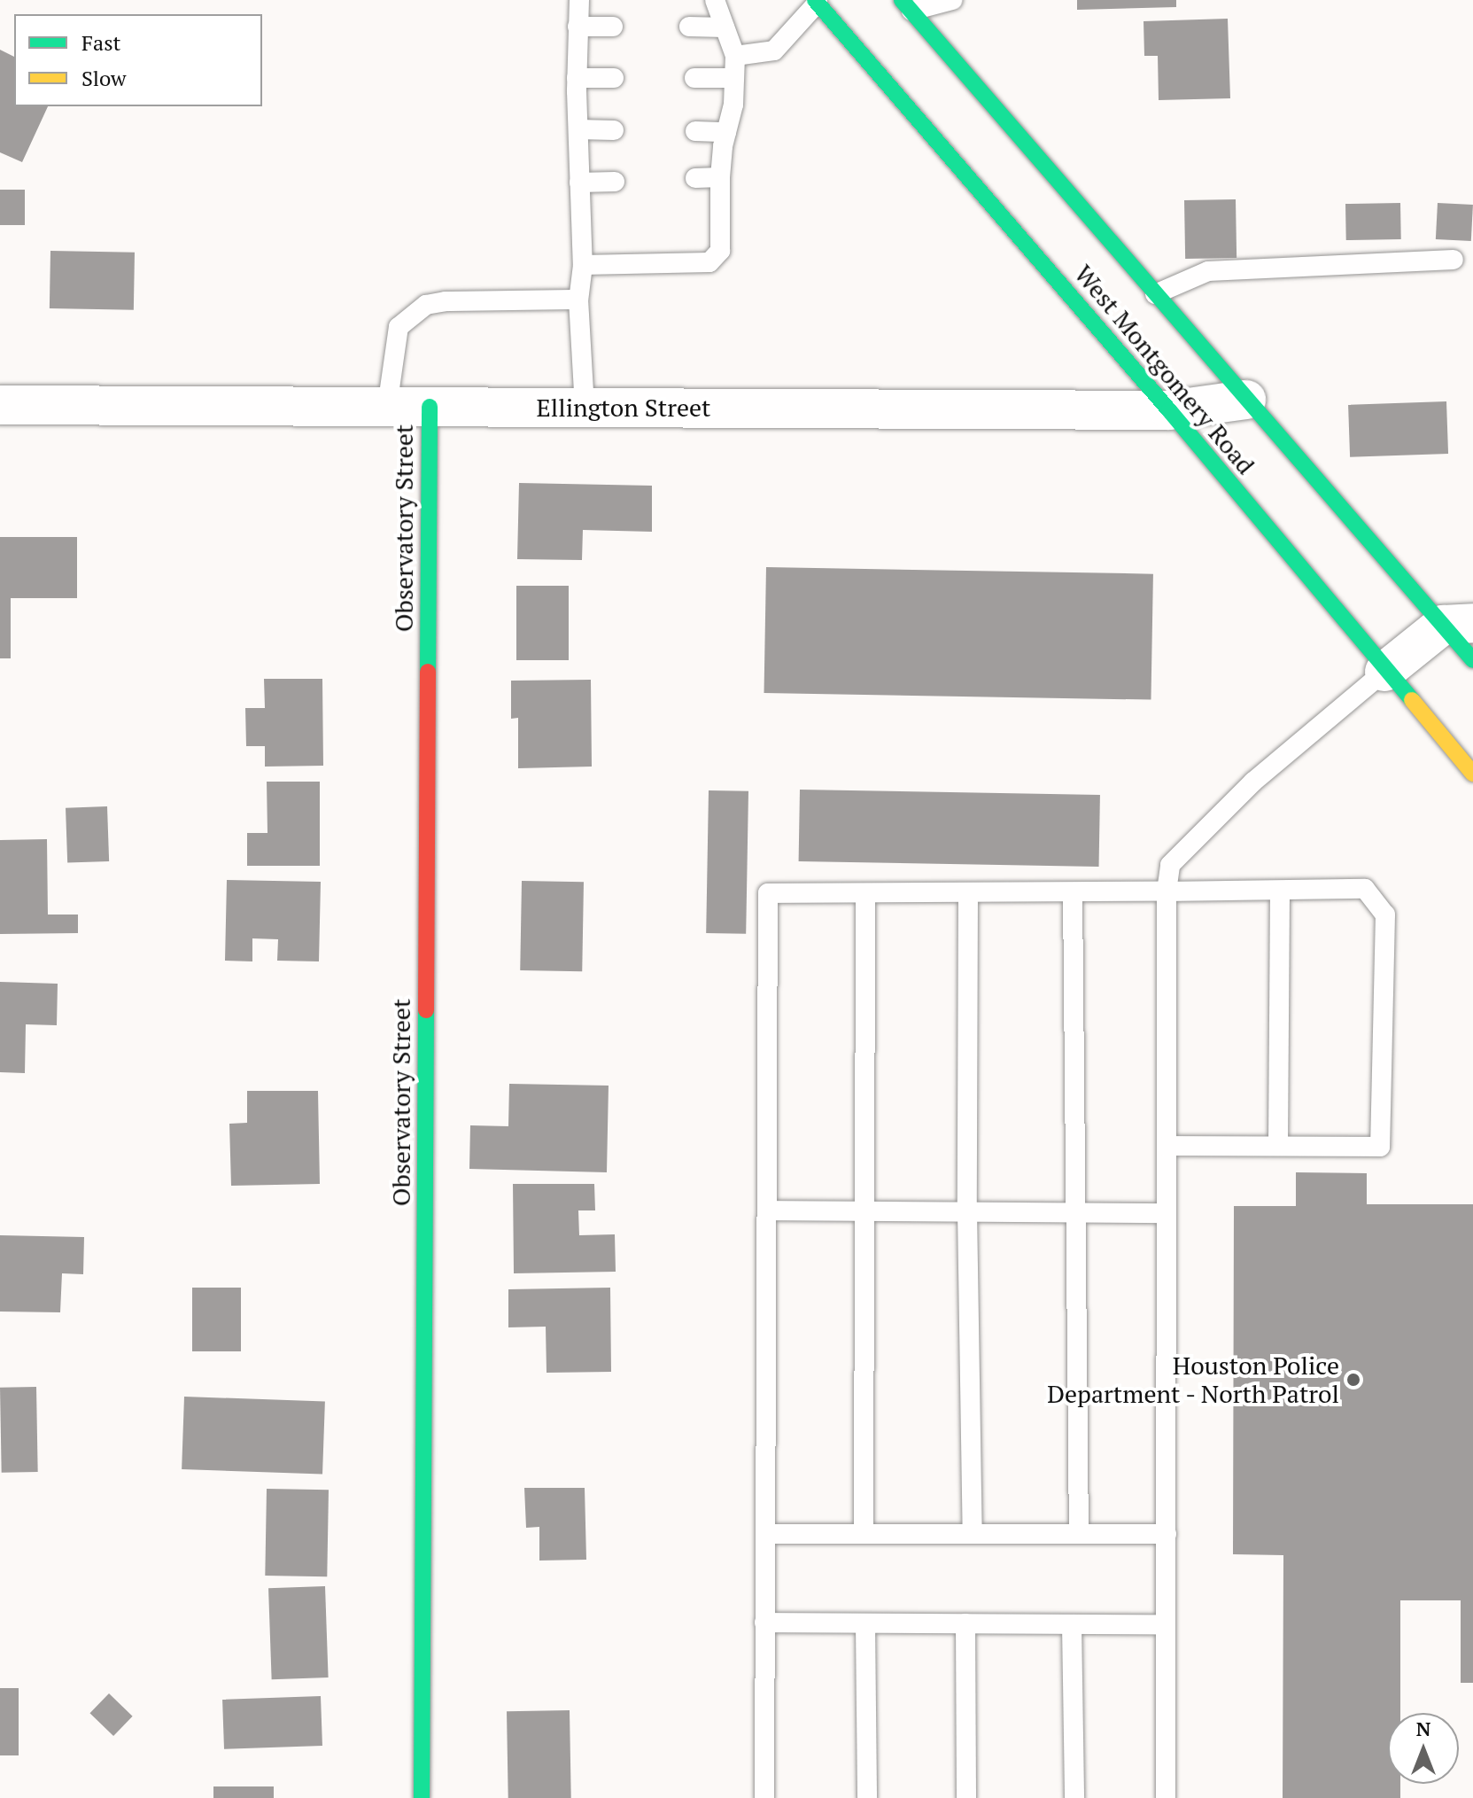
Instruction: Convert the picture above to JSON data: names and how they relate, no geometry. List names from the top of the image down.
{
  "streets": {
    "main road": ["West Montgomery Road", "Observatory Street"],
    "street": ["Ellington Street"]
  },
  "crossings": [
    ["West Montgomery Road", "Ellington Street"],
    ["Ellington Street", "Observatory Street"]
  ],
  "places": ["Houston Police Department - North Patrol"],
  "legend": ["Fast", "Slow"],
  "north": "top"
}
